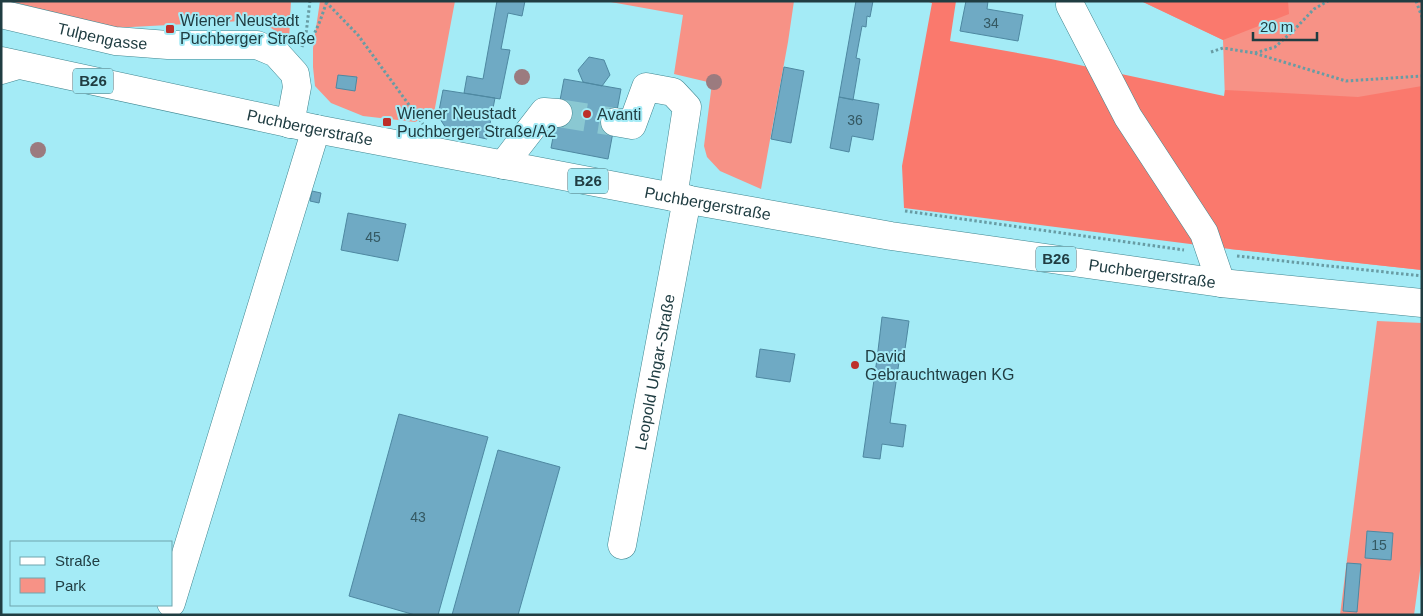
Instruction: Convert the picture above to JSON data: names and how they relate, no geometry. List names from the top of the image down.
{
  "streets": {
    "main road": [
      "Tulpengasse",
      "B26",
      "Puchbergerstraße",
      "Leopold Ungar-Straße"
    ]
  },
  "crossings": [
    ["Puchbergerstraße", "Leopold Ungar-Straße"]
  ],
  "places": {
    "transit": ["Wiener Neustadt Puchberger Straße", "Wiener Neustadt Puchberger Straße/A2"],
    "other": ["Avanti", "David Gebrauchtwagen KG"]
  },
  "house_numbers": [
    "34",
    "36",
    "45",
    "43",
    "15"
  ],
  "legend": ["Straße", "Park"],
  "scale_bar": "20 m"
}
